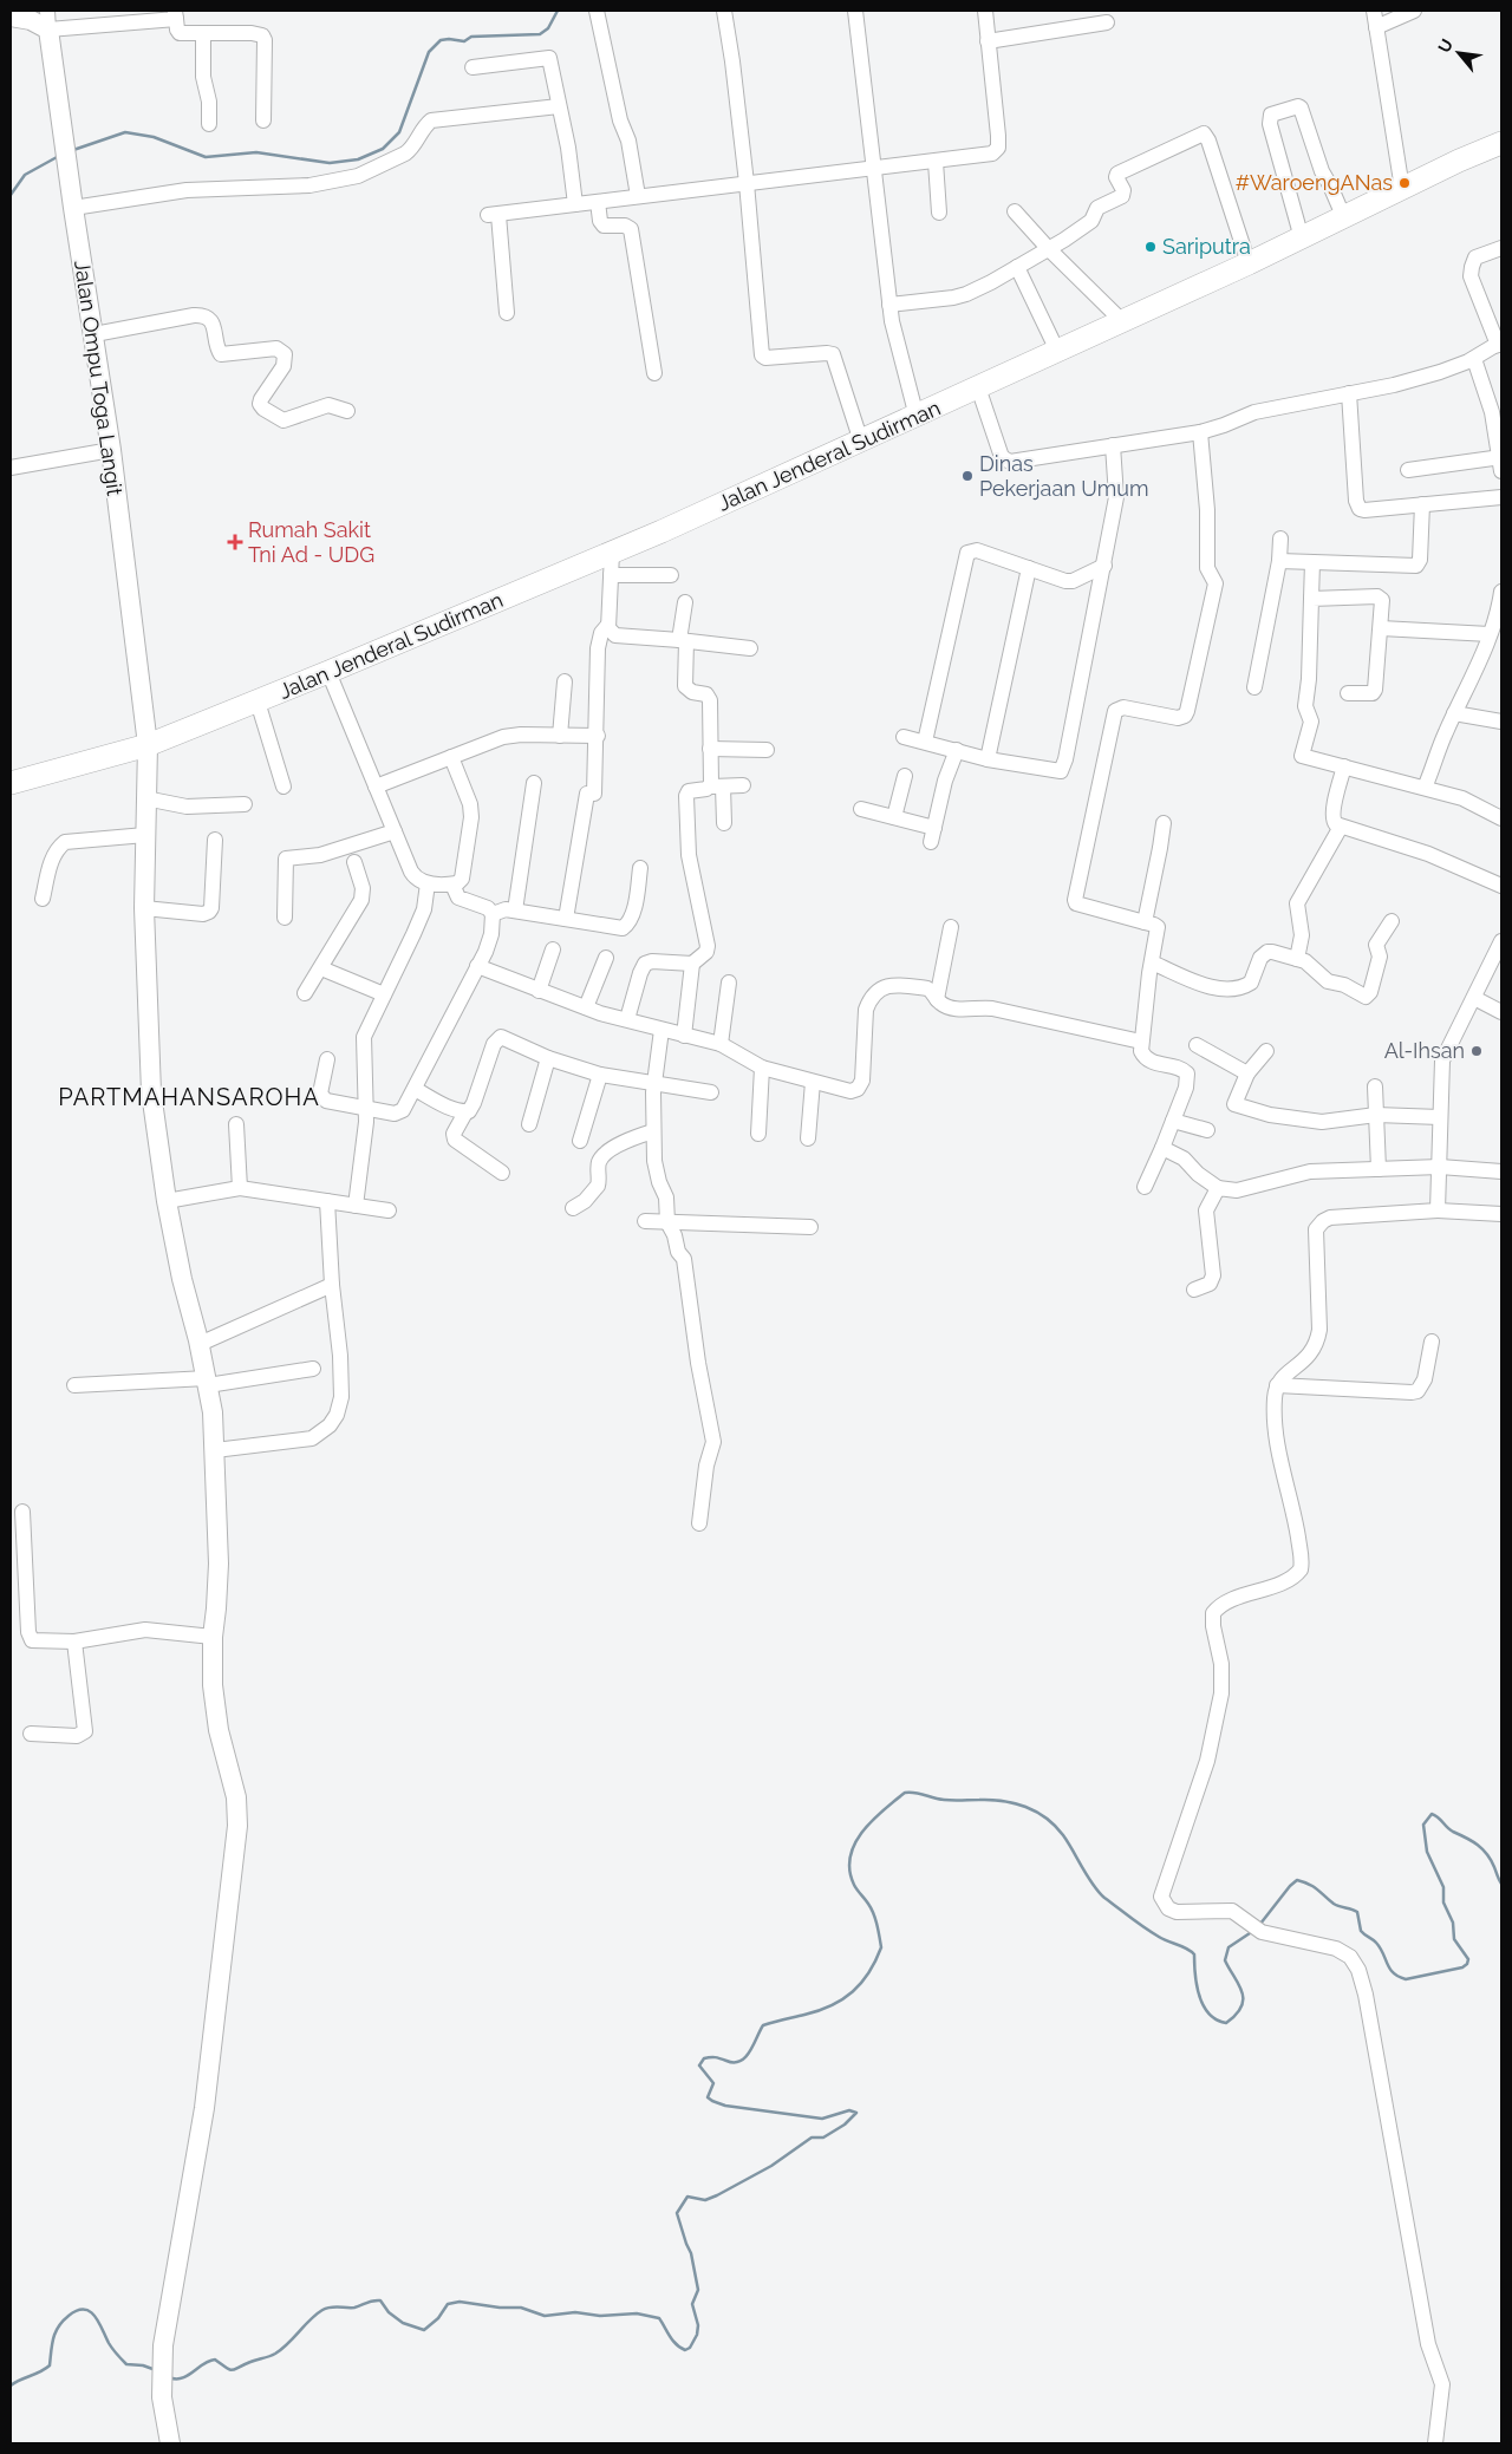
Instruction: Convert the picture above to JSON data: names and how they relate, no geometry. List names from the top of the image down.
{
  "streets": {
    "highway": ["Jalan Jenderal Sudirman"],
    "main road": ["Jalan Ompu Toga Langit"]
  },
  "crossings": [
    ["Jalan Ompu Toga Langit", "Jalan Jenderal Sudirman"]
  ],
  "districts": ["PARTMAHANSAROHA"],
  "places": {
    "other": [
      "#WaroengANas",
      "Sariputra",
      "Dinas Pekerjaan Umum",
      "Al-Ihsan"
    ],
    "health": ["Rumah Sakit Tni Ad - UDG"]
  },
  "north": "top left"
}
